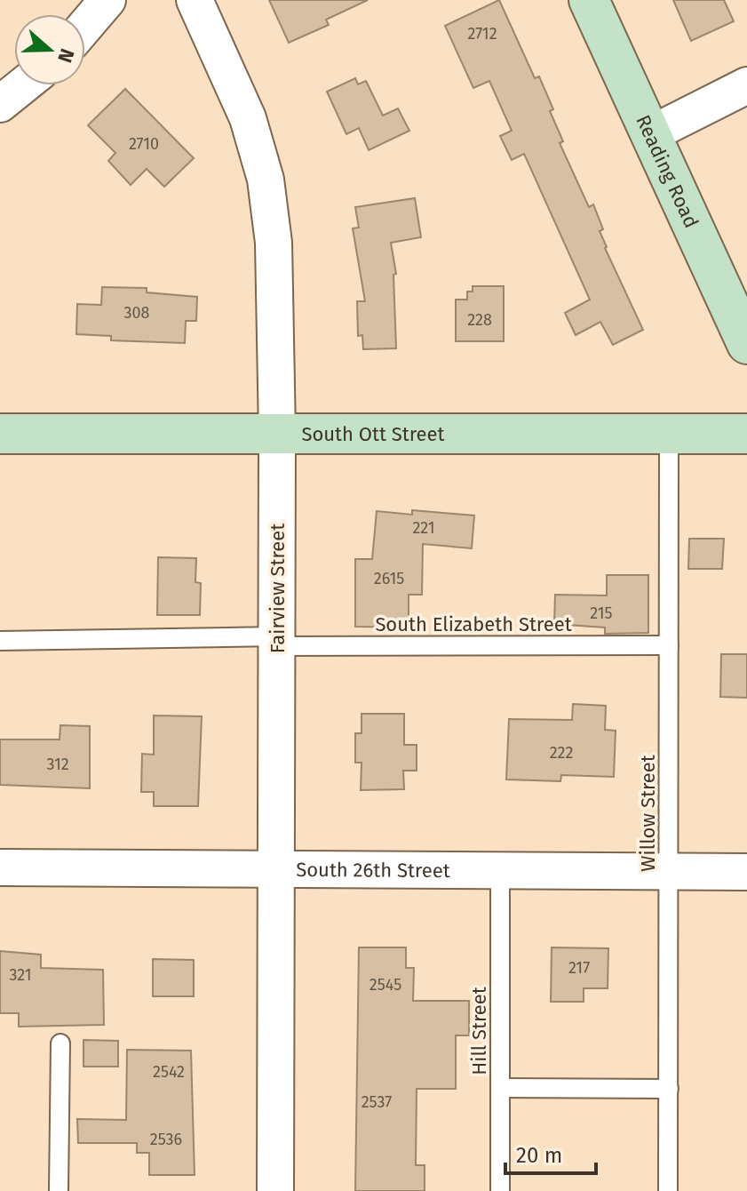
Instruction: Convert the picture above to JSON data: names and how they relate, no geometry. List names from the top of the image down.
{
  "streets": {
    "street": [
      "Reading Road",
      "South Ott Street",
      "Fairview Street",
      "South 26th Street"
    ],
    "lane": ["South Elizabeth Street", "Willow Street", "Hill Street"]
  },
  "crossings": [
    ["South Ott Street", "Fairview Street"],
    ["South Ott Street", "Willow Street"],
    ["Fairview Street", "South Elizabeth Street"],
    ["Fairview Street", "South 26th Street"],
    ["South Elizabeth Street", "Willow Street"],
    ["Willow Street", "South 26th Street"],
    ["South 26th Street", "Hill Street"]
  ],
  "house_numbers": [
    "2712",
    "2710",
    "308",
    "228",
    "221",
    "2615",
    "215",
    "222",
    "312",
    "217",
    "321",
    "2545",
    "2542",
    "2537",
    "2536"
  ],
  "scale_bar": "20 m",
  "north": "right"
}
